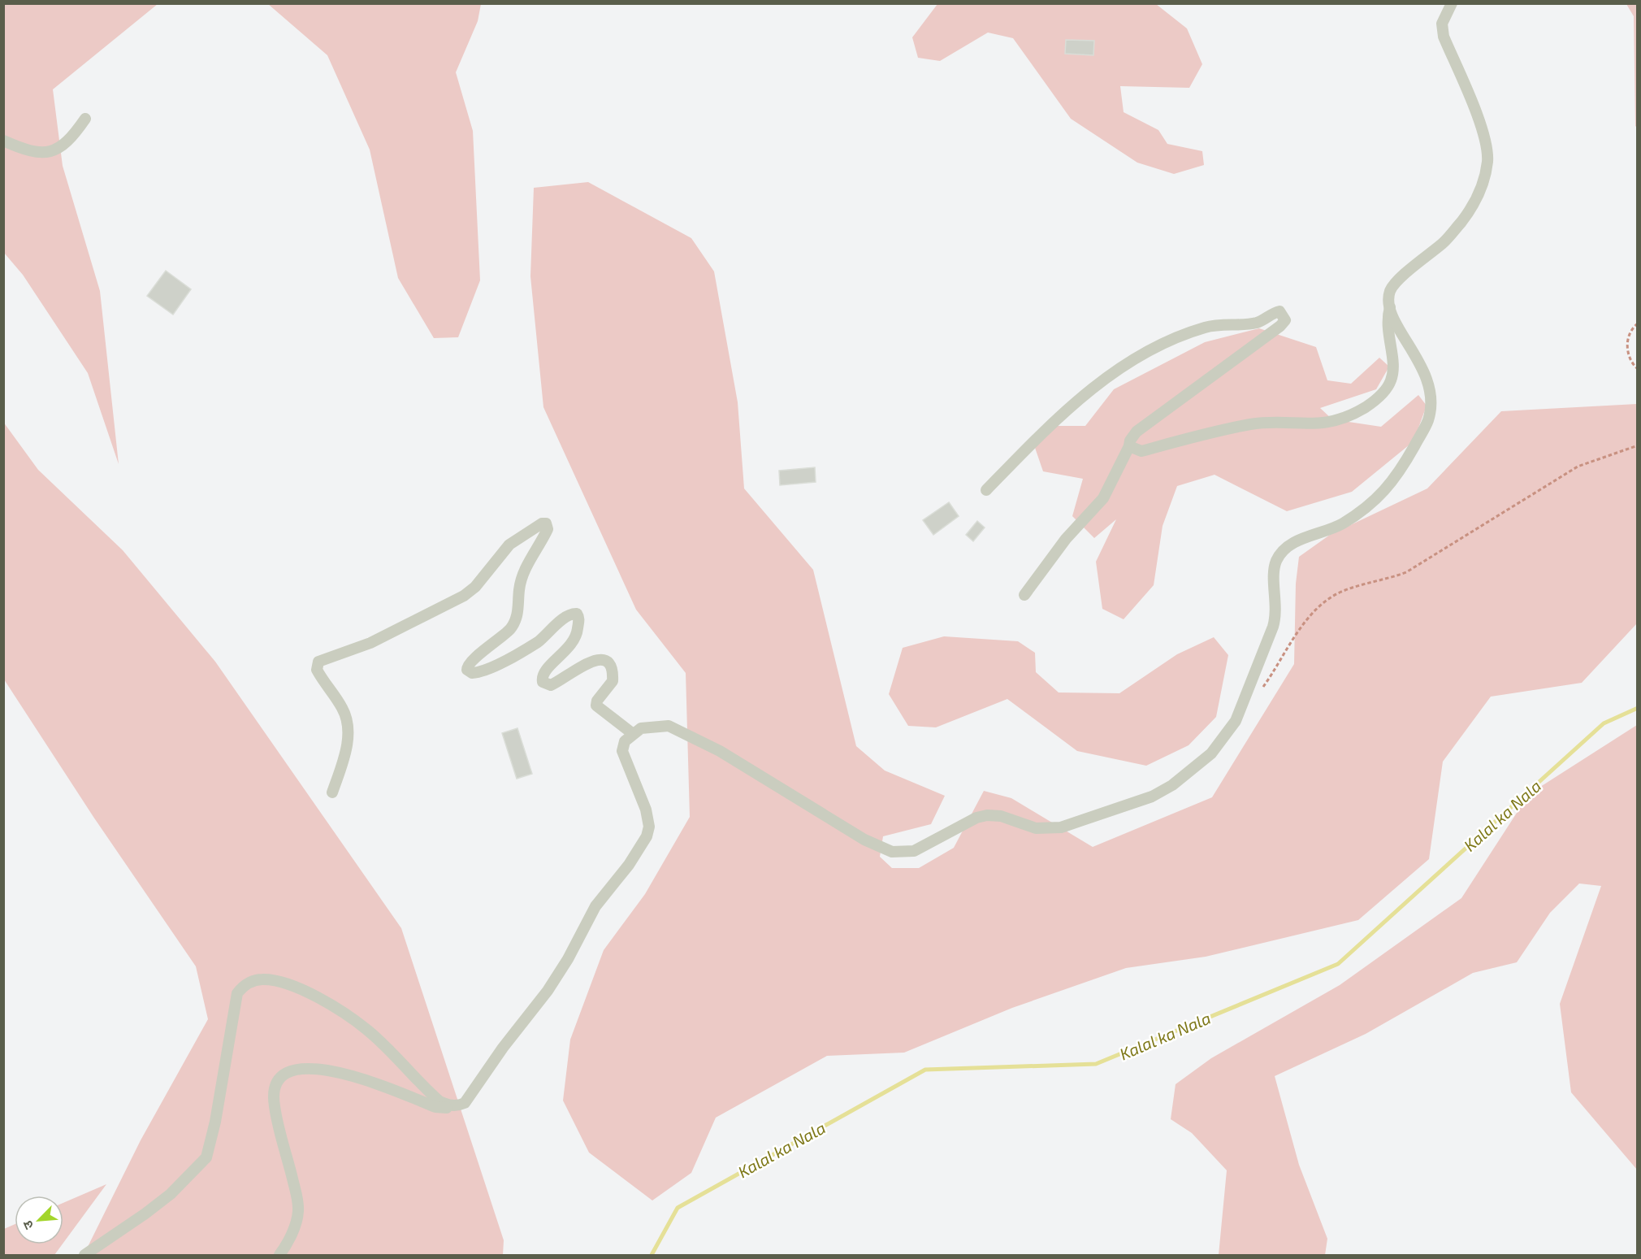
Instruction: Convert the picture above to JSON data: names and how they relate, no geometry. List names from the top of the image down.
{
  "water": ["Kalal ka Nala"],
  "north": "bottom left"
}
